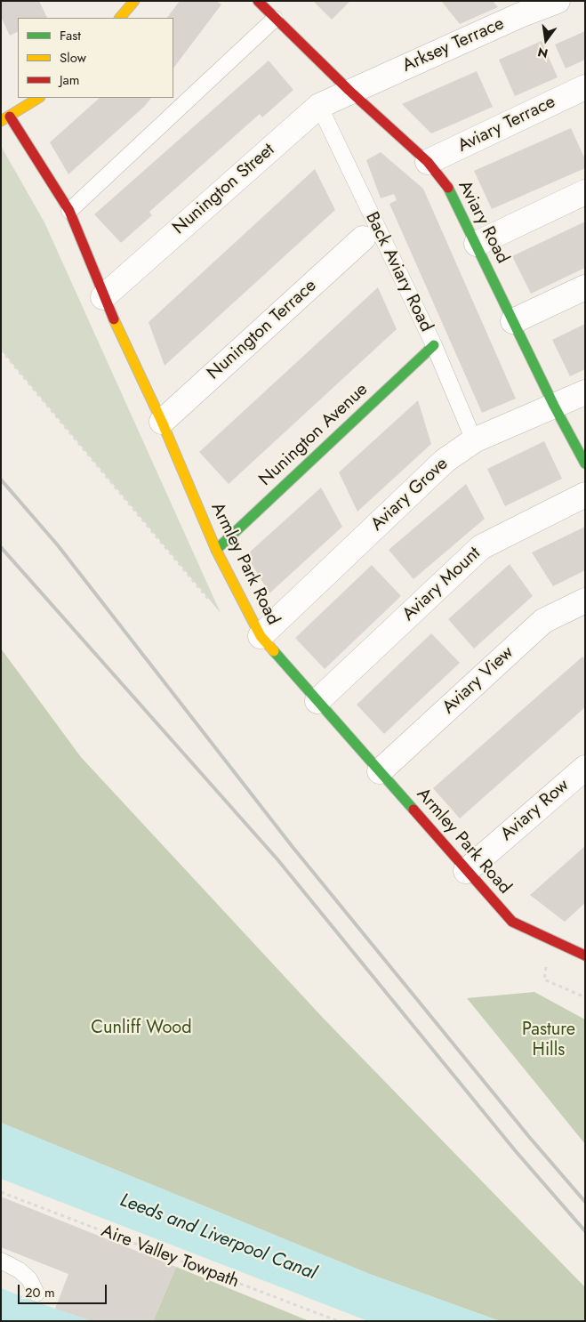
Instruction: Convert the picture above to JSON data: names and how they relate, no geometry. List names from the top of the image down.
{
  "streets": {
    "street": [
      "Arksey Terrace",
      "Aviary Terrace",
      "Nunington Street",
      "Aviary Road",
      "Nunington Terrace",
      "Nunington Avenue",
      "Aviary Grove",
      "Armley Park Road",
      "Aviary Mount",
      "Aviary View",
      "Aviary Row"
    ],
    "lane": ["Back Aviary Road"],
    "path": ["Aire Valley Towpath"]
  },
  "crossings": [
    ["Arksey Terrace", "Nunington Street"],
    ["Arksey Terrace", "Aviary Road"],
    ["Aviary Terrace", "Aviary Road"],
    ["Nunington Street", "Aviary Road"],
    ["Nunington Street", "Back Aviary Road"],
    ["Nunington Street", "Armley Park Road"],
    ["Aviary Road", "Aviary Grove"],
    ["Back Aviary Road", "Nunington Avenue"],
    ["Back Aviary Road", "Aviary Grove"],
    ["Nunington Terrace", "Armley Park Road"],
    ["Nunington Avenue", "Armley Park Road"],
    ["Aviary Grove", "Armley Park Road"],
    ["Armley Park Road", "Aviary Mount"],
    ["Armley Park Road", "Aviary View"],
    ["Armley Park Road", "Aviary Row"]
  ],
  "water": ["Leeds and Liverpool Canal"],
  "parks": ["Cunliff Wood", "Pasture Hills"],
  "legend": ["Fast", "Slow", "Jam"],
  "scale_bar": "20 m",
  "north": "bottom"
}
